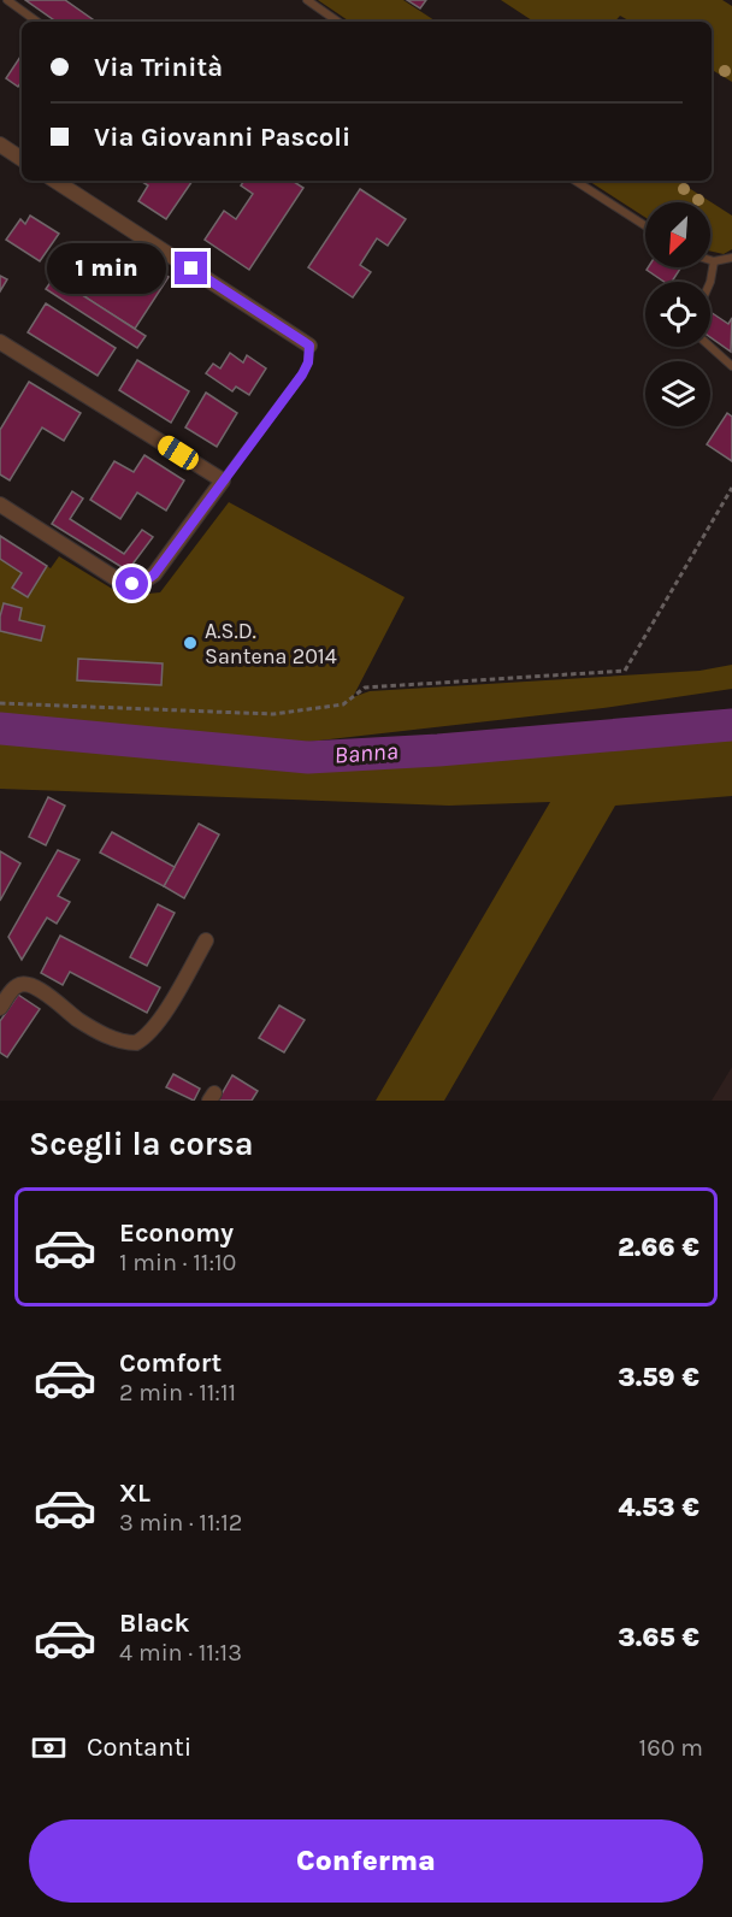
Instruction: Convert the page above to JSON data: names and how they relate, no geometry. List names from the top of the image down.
{
  "water": ["Banna"],
  "places": ["A.S.D. Santena 2014"],
  "north": "bottom left",
  "page": {
    "banner": ["Via Trinità", "Via Giovanni Pascoli"],
    "bubble": "1 min",
    "heading": "Scegli la corsa",
    "list": [
      {
        "name": "Economy",
        "note": "1 min · 11:10",
        "value": "2.66 €"
      },
      {
        "name": "Comfort",
        "note": "2 min · 11:11",
        "value": "3.59 €"
      },
      {
        "name": "XL",
        "note": "3 min · 11:12",
        "value": "4.53 €"
      },
      {
        "name": "Black",
        "note": "4 min · 11:13",
        "value": "3.65 €"
      }
    ],
    "pay": ["Contanti", "160 m"],
    "buttons": "Conferma"
  }
}
